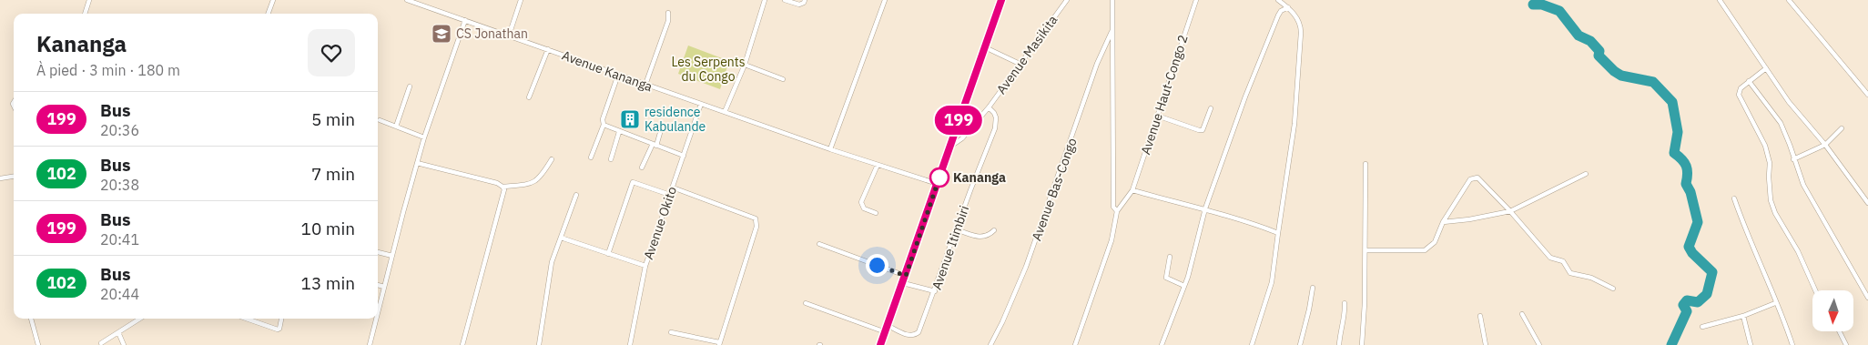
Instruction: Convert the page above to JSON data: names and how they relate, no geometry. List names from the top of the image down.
{
  "streets": {
    "street": [
      "Avenue Masikita",
      "Avenue Kananga",
      "Avenue Haut-Congo 2",
      "Avenue Bas-Congo",
      "Avenue Okito",
      "Avenue Itimbiri"
    ]
  },
  "crossings": [
    ["Avenue Masikita", "Avenue Itimbiri"],
    ["Avenue Kananga", "Avenue Okito"]
  ],
  "parks": ["Les Serpents du Congo"],
  "places": {
    "school or university": ["CS Jonathan"],
    "building": ["residence Kabulande"],
    "other": ["Kananga"]
  },
  "lines": ["bus line 199"],
  "north": "bottom",
  "page": {
    "on_map": "199",
    "heading": ["Kananga", "À pied · 3 min · 180 m"],
    "list": [
      {
        "mark": "199",
        "name": "Bus",
        "note": "20:36",
        "value": "5 min"
      },
      {
        "mark": "102",
        "name": "Bus",
        "note": "20:38",
        "value": "7 min"
      },
      {
        "mark": "199",
        "name": "Bus",
        "note": "20:41",
        "value": "10 min"
      },
      {
        "mark": "102",
        "name": "Bus",
        "note": "20:44",
        "value": "13 min"
      }
    ]
  }
}
